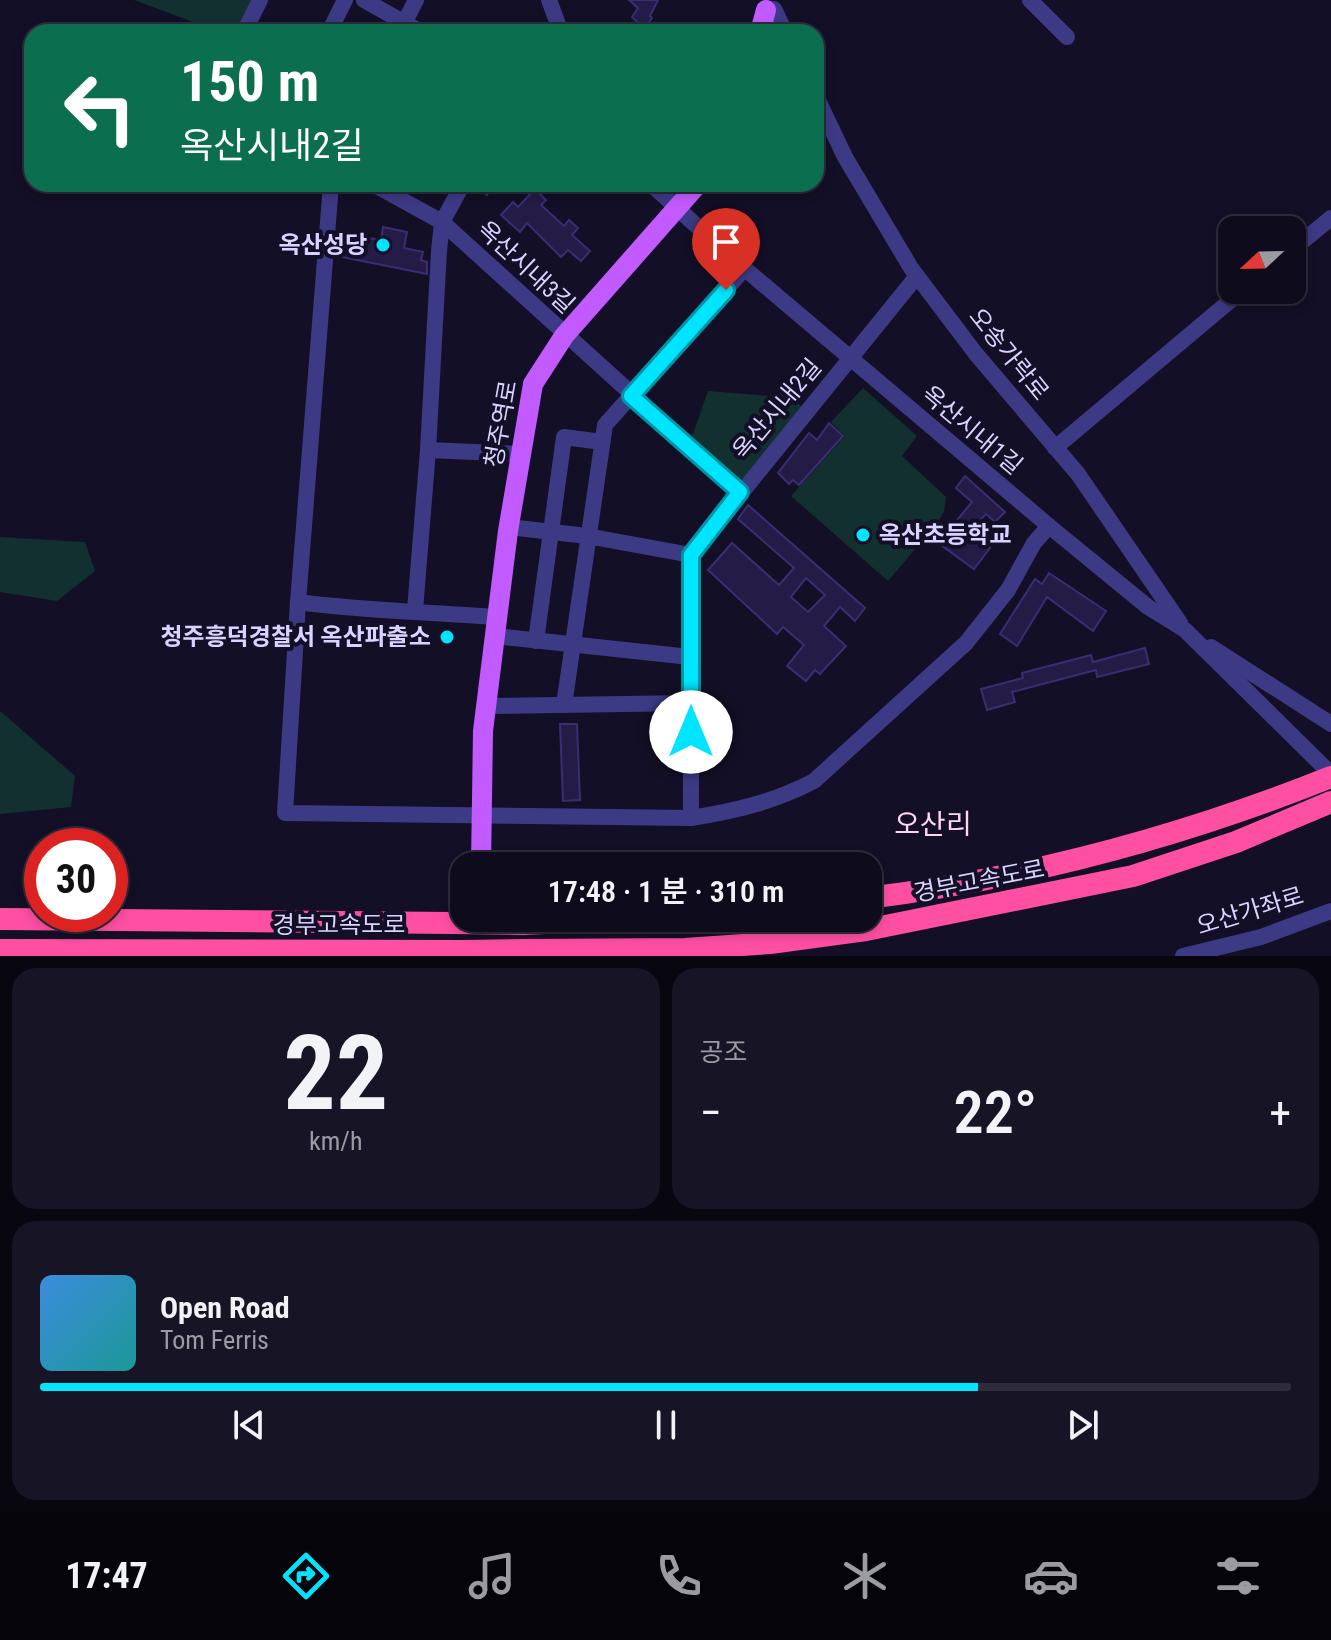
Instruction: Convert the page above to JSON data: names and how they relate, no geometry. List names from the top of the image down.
{
  "streets": {
    "highway": ["경부고속도로"],
    "main road": ["청주역로"],
    "street": [
      "옥산시내3길",
      "오송가락로",
      "옥산시내2길",
      "옥산시내1길",
      "오산가좌로"
    ]
  },
  "crossings": [
    ["옥산시내3길", "옥산시내2길"],
    ["옥산시내3길", "청주역로"],
    ["오송가락로", "옥산시내2길"],
    ["오송가락로", "옥산시내1길"],
    ["옥산시내2길", "청주역로"],
    ["옥산시내2길", "옥산시내1길"],
    ["청주역로", "옥산시내1길"],
    ["옥산시내1길", "경부고속도로"]
  ],
  "districts": ["오산리"],
  "places": ["옥산성당", "옥산초등학교", "청주흥덕경찰서 옥산파출소"],
  "north": "left",
  "page": {
    "turn": ["150 m", "옥산시내2길"],
    "limit": "30",
    "trip": "17:48 · 1 분 · 310 m",
    "tile": [
      ["22", "km/h"],
      "공조"
    ],
    "heat": ["−", "22°", "+"],
    "song": ["Open Road", "Tom Ferris"],
    "tabs": "17:47"
  }
}
